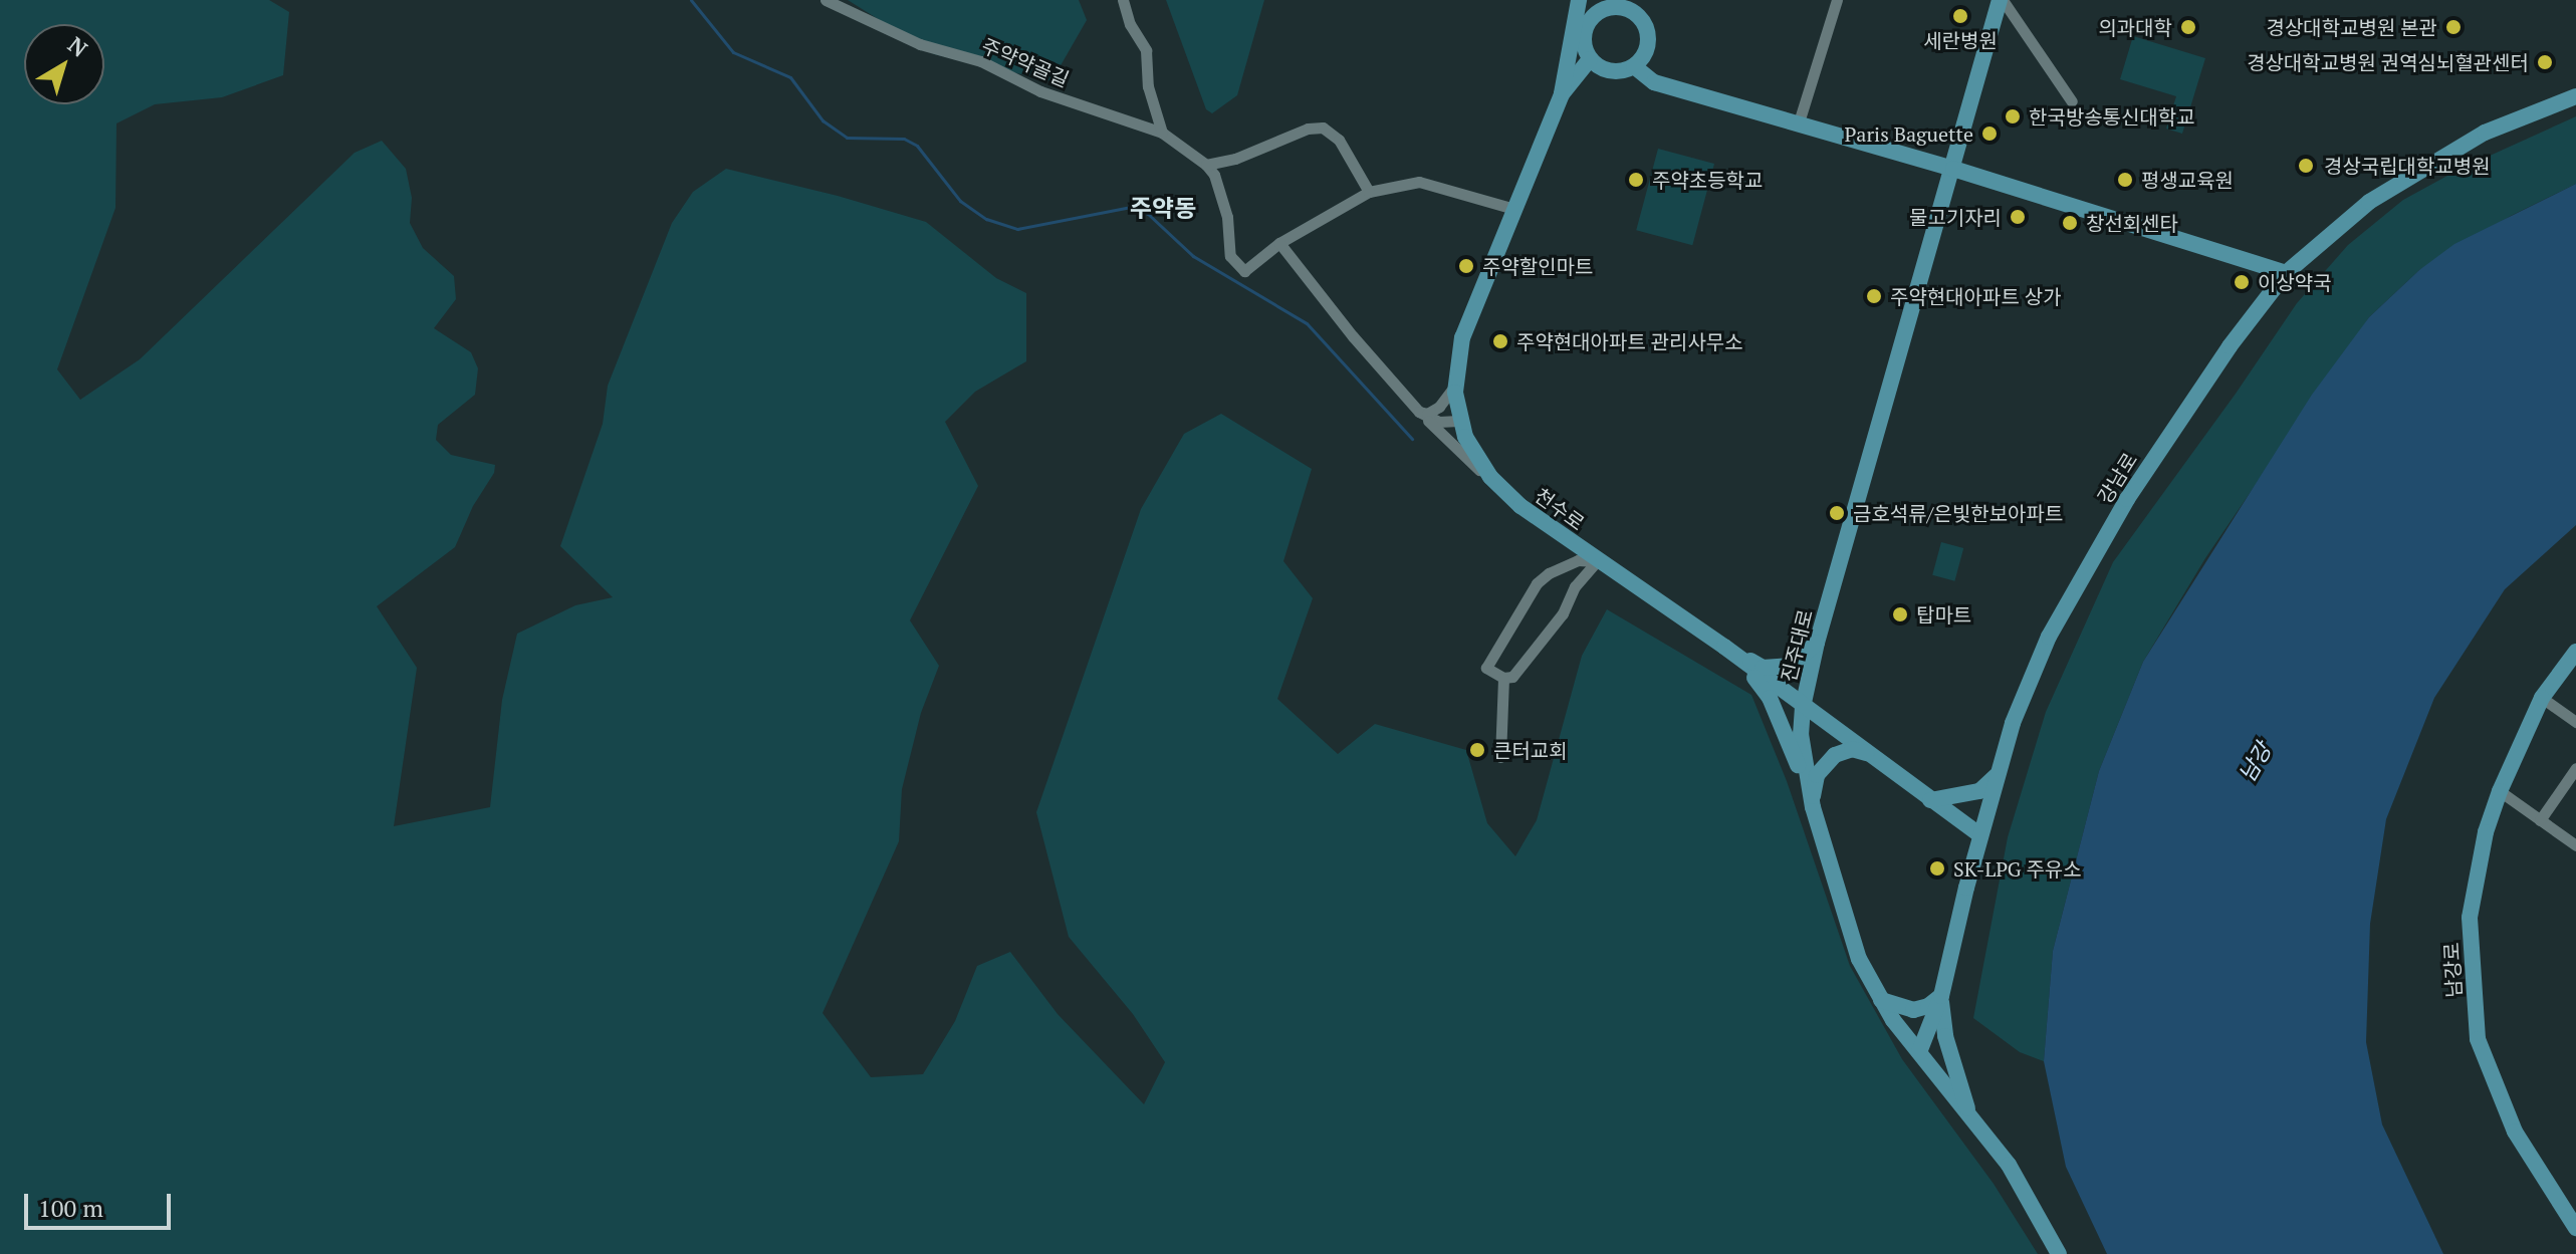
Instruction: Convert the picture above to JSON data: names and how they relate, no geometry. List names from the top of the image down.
{
  "streets": {
    "street": [
      "주약약골길",
      "강남로",
      "천수로",
      "진주대로",
      "남강로"
    ]
  },
  "crossings": [
    ["주약약골길", "천수로"],
    ["강남로", "천수로"],
    ["강남로", "진주대로"],
    ["천수로", "진주대로"]
  ],
  "districts": ["주약동"],
  "water": ["남강"],
  "places": [
    "세란병원",
    "의과대학",
    "경상대학교병원 본관",
    "경상대학교병원 권역심뇌혈관센터",
    "한국방송통신대학교",
    "Paris Baguette",
    "경상국립대학교병원",
    "주약초등학교",
    "평생교육원",
    "물고기자리",
    "창선회센타",
    "주약할인마트",
    "이상약국",
    "주약현대아파트 상가",
    "주약현대아파트 관리사무소",
    "금호석류/은빛한보아파트",
    "탑마트",
    "큰터교회",
    "SK-LPG 주유소"
  ],
  "scale_bar": "100 m",
  "north": "top right"
}
